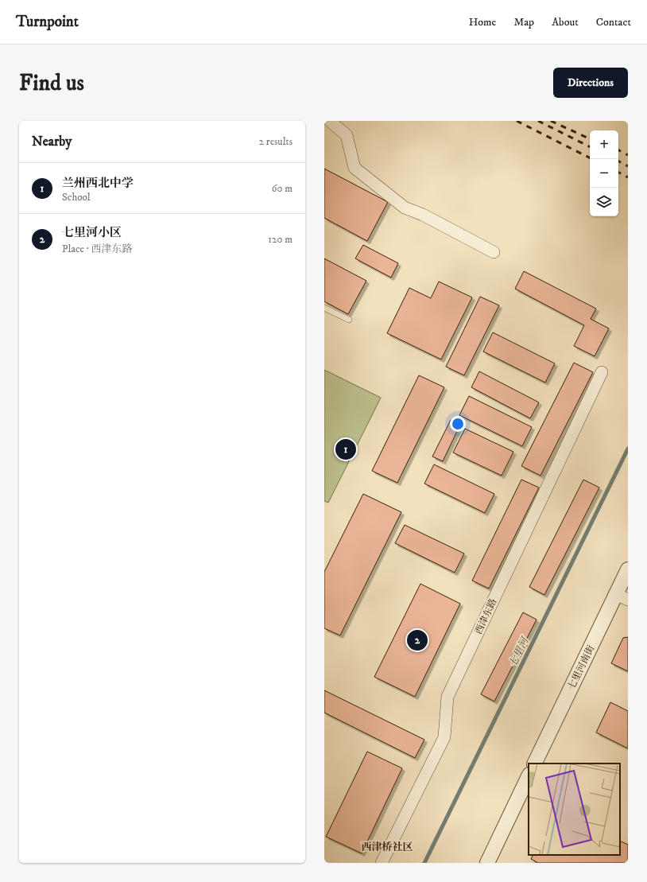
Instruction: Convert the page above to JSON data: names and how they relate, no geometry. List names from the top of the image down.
{
  "streets": {
    "street": ["西津东路", "七里河南街"]
  },
  "districts": ["西津桥社区"],
  "water": ["七里河"],
  "page": {
    "header": "Turnpoint",
    "nav": [
      "Home",
      "Map",
      "About",
      "Contact"
    ],
    "buttons": "Directions",
    "title": "Find us",
    "heading": ["Nearby", "2 results"],
    "map_buttons": ["+", "−"],
    "list": [
      {
        "mark": "1",
        "name": "兰州西北中学",
        "note": "School",
        "value": "60 m"
      },
      {
        "mark": "2",
        "name": "七里河小区",
        "note": "Place · 西津东路",
        "value": "120 m"
      }
    ],
    "pins": ["1", "2"]
  }
}
